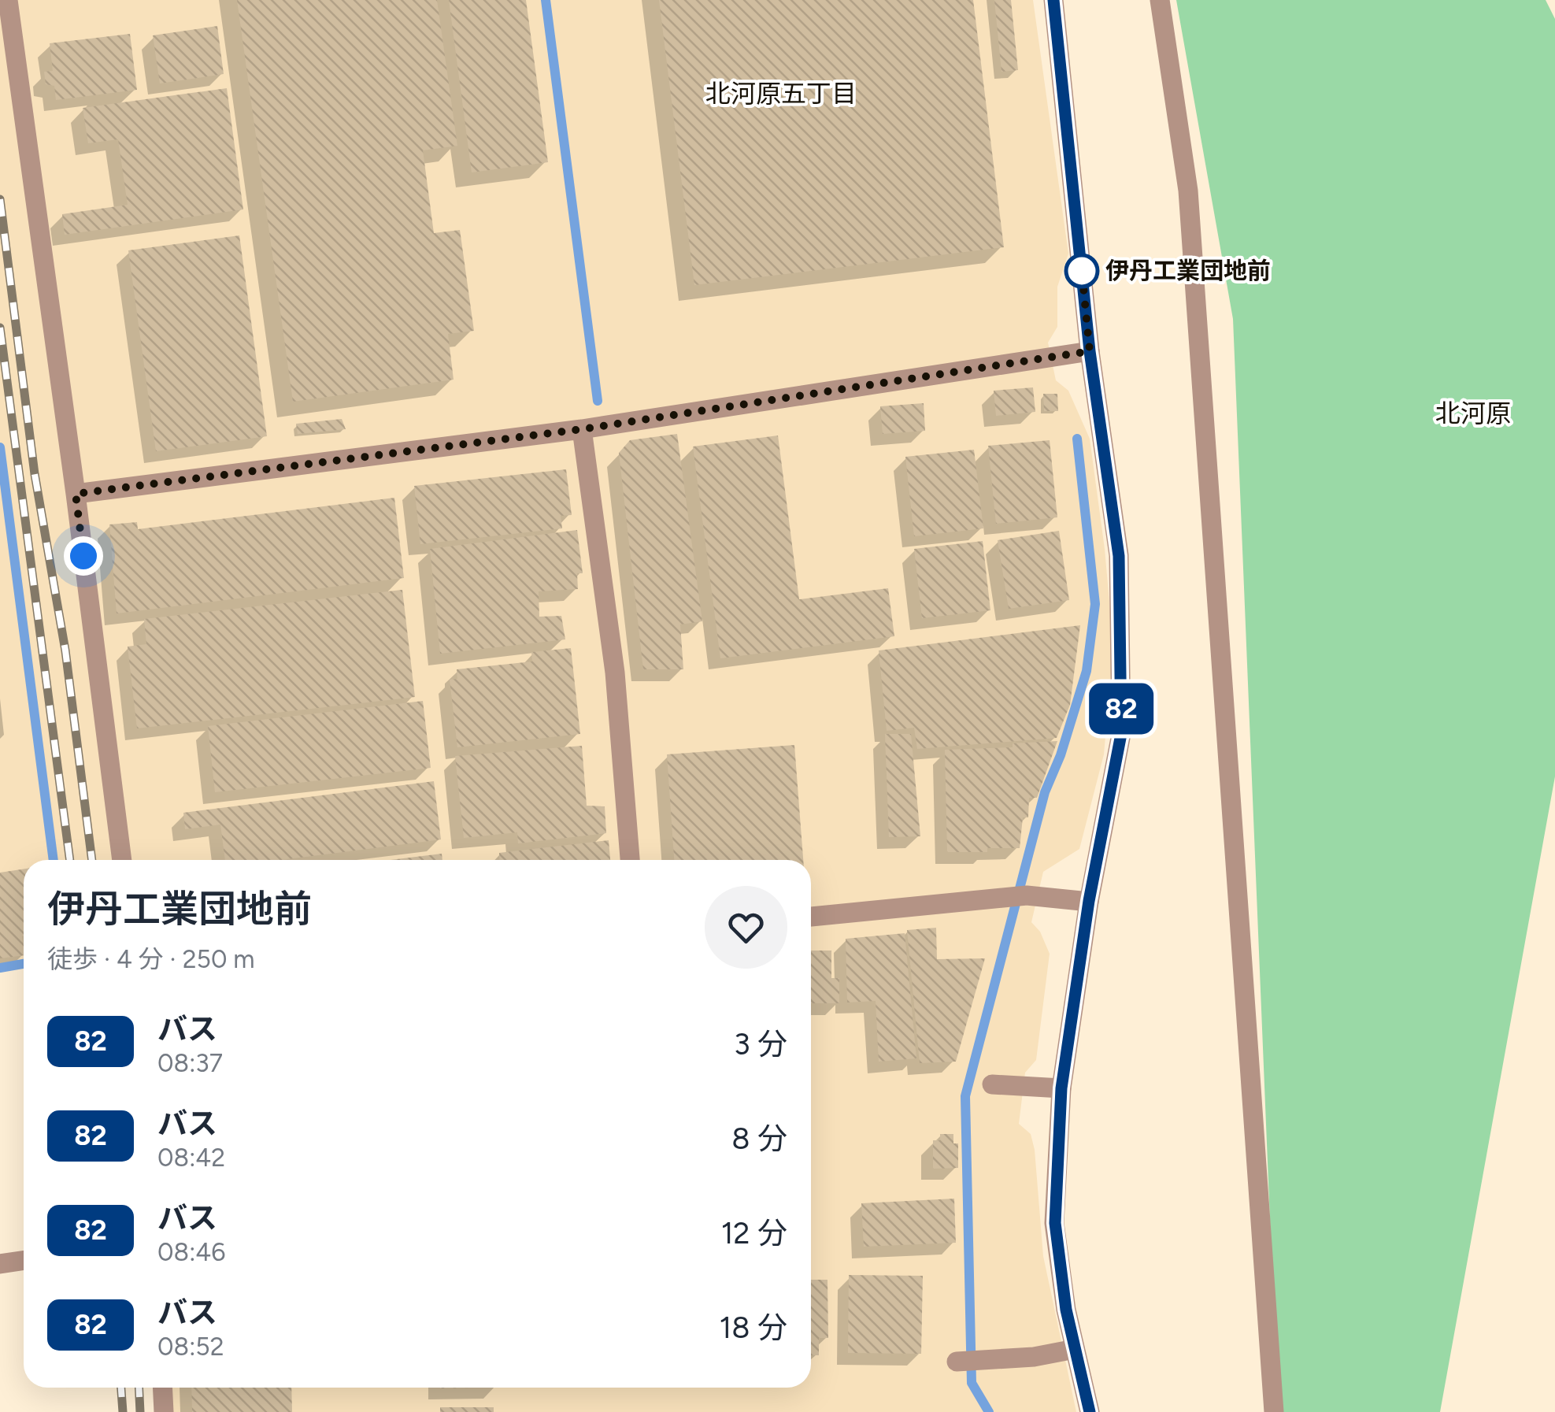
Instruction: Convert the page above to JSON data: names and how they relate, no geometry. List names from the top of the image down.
{
  "districts": ["北河原五丁目", "北河原"],
  "places": ["伊丹工業団地前"],
  "lines": ["bus line 82"],
  "page": {
    "on_map": "82",
    "heading": ["伊丹工業団地前", "徒歩 · 4 分 · 250 m"],
    "list": [
      {
        "mark": "82",
        "name": "バス",
        "note": "08:37",
        "value": "3 分"
      },
      {
        "mark": "82",
        "name": "バス",
        "note": "08:42",
        "value": "8 分"
      },
      {
        "mark": "82",
        "name": "バス",
        "note": "08:46",
        "value": "12 分"
      },
      {
        "mark": "82",
        "name": "バス",
        "note": "08:52",
        "value": "18 分"
      }
    ]
  }
}
